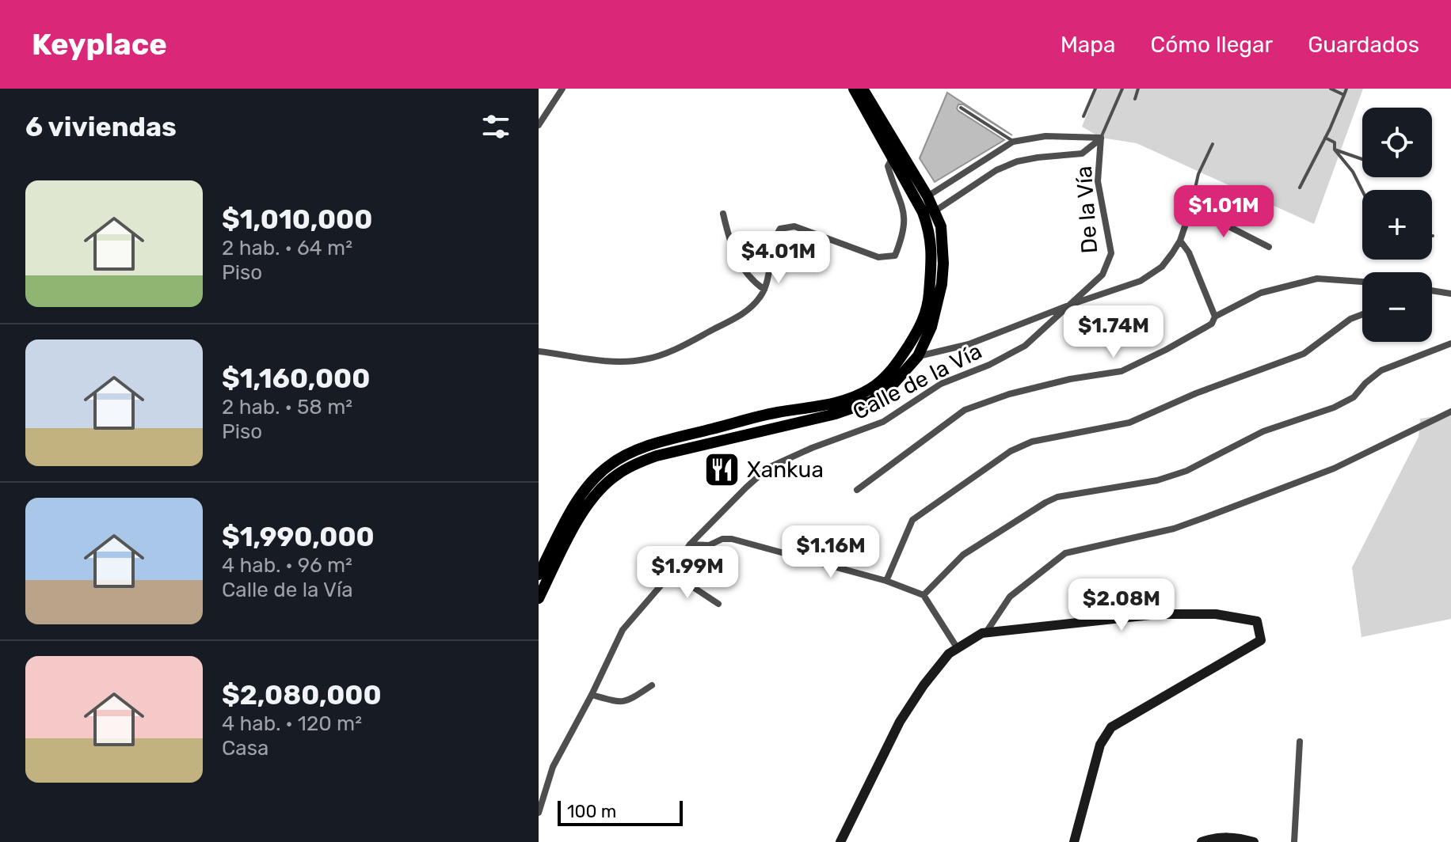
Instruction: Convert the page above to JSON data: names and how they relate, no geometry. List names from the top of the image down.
{
  "streets": {
    "street": ["De la Vía", "Calle de la Vía"]
  },
  "crossings": [
    ["De la Vía", "Calle de la Vía"]
  ],
  "places": {
    "restaurant": ["Xankua"]
  },
  "scale_bar": "100 m",
  "page": {
    "header": "Keyplace",
    "nav": ["Mapa", "Cómo llegar", "Guardados"],
    "heading": "6 viviendas",
    "map_buttons": ["+", "−"],
    "list": [
      {
        "name": "$1,010,000",
        "note": "2 hab. · 64 m² · Piso"
      },
      {
        "name": "$1,160,000",
        "note": "2 hab. · 58 m² · Piso"
      },
      {
        "name": "$1,990,000",
        "note": "4 hab. · 96 m² · Calle de la Vía"
      },
      {
        "name": "$2,080,000",
        "note": "4 hab. · 120 m² · Casa"
      }
    ],
    "price": [
      "$1.01M",
      "$4.01M",
      "$1.74M",
      "$1.16M",
      "$1.99M",
      "$2.08M"
    ],
    "scale": "100 m"
  }
}
